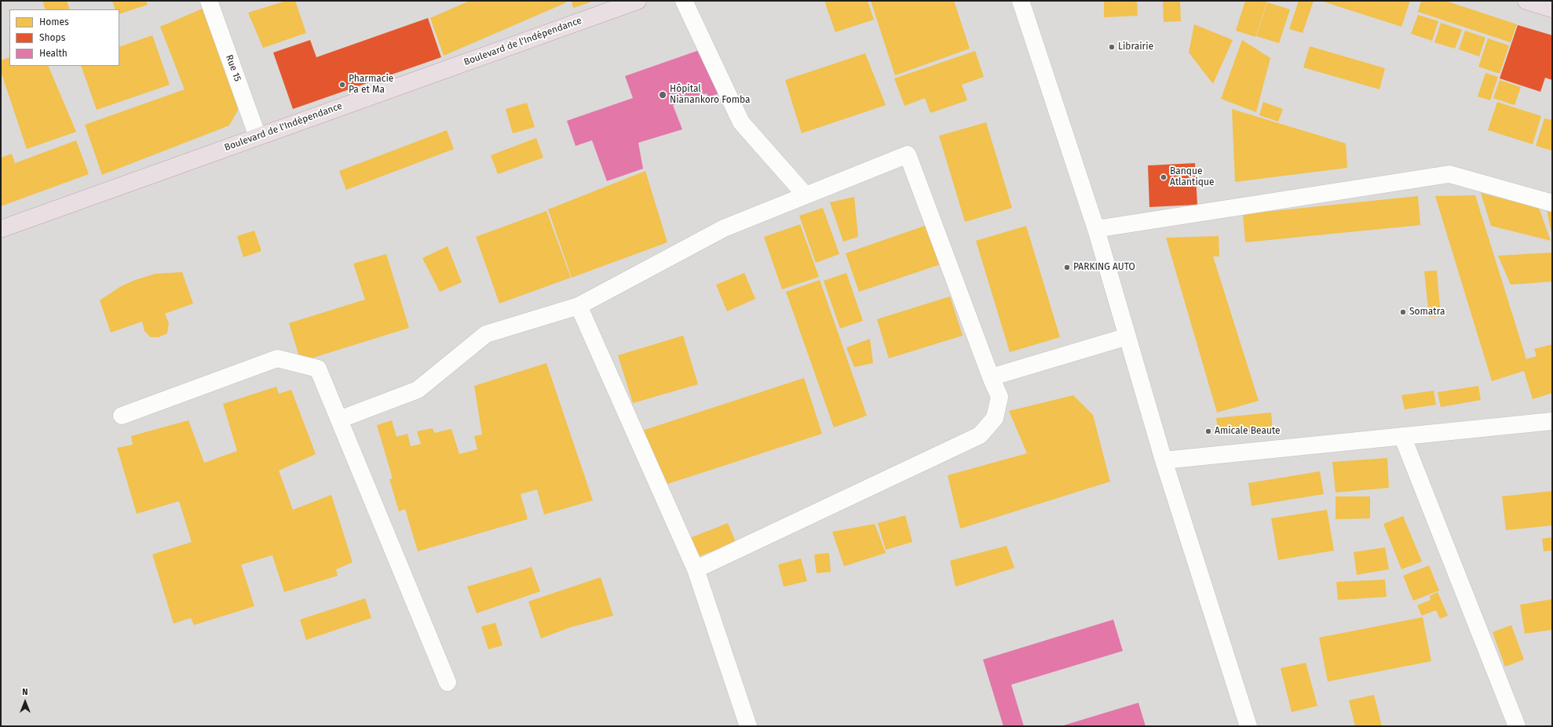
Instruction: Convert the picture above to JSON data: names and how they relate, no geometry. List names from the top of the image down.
{
  "streets": {
    "highway": ["Boulevard de l'Indépendance"],
    "street": ["Rue 15"]
  },
  "crossings": [
    ["Boulevard de l'Indépendance", "Rue 15"]
  ],
  "places": [
    "Librairie",
    "Pharmacie Pa et Ma",
    "Hôpital Nianankoro Fomba",
    "Banque Atlantique",
    "PARKING AUTO",
    "Somatra",
    "Amicale Beaute"
  ],
  "legend": ["Homes", "Shops", "Health"],
  "north": "top"
}
